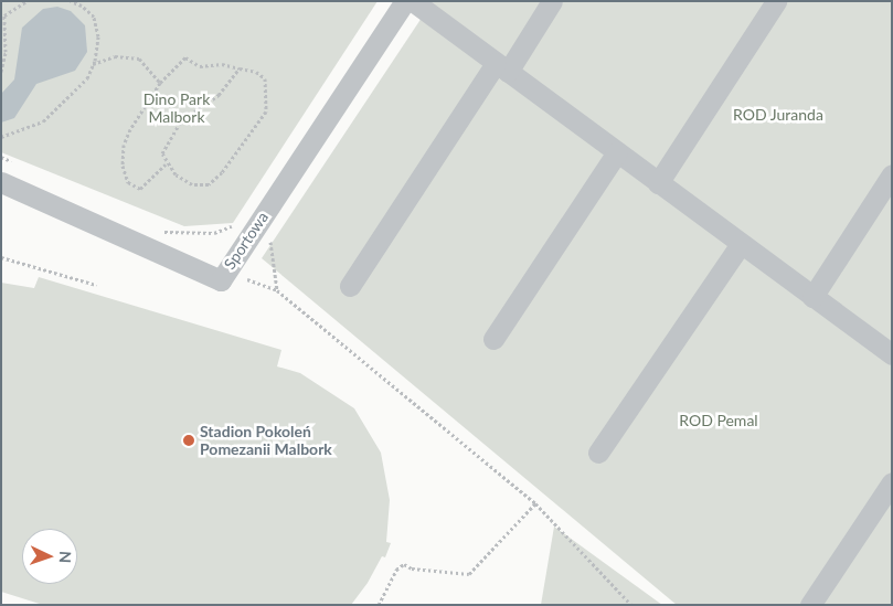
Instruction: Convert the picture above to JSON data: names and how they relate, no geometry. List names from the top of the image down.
{
  "streets": {
    "street": ["Sportowa"]
  },
  "parks": ["Dino Park Malbork", "ROD Juranda", "ROD Pemal"],
  "places": ["Stadion Pokoleń Pomezanii Malbork"],
  "north": "right"
}
